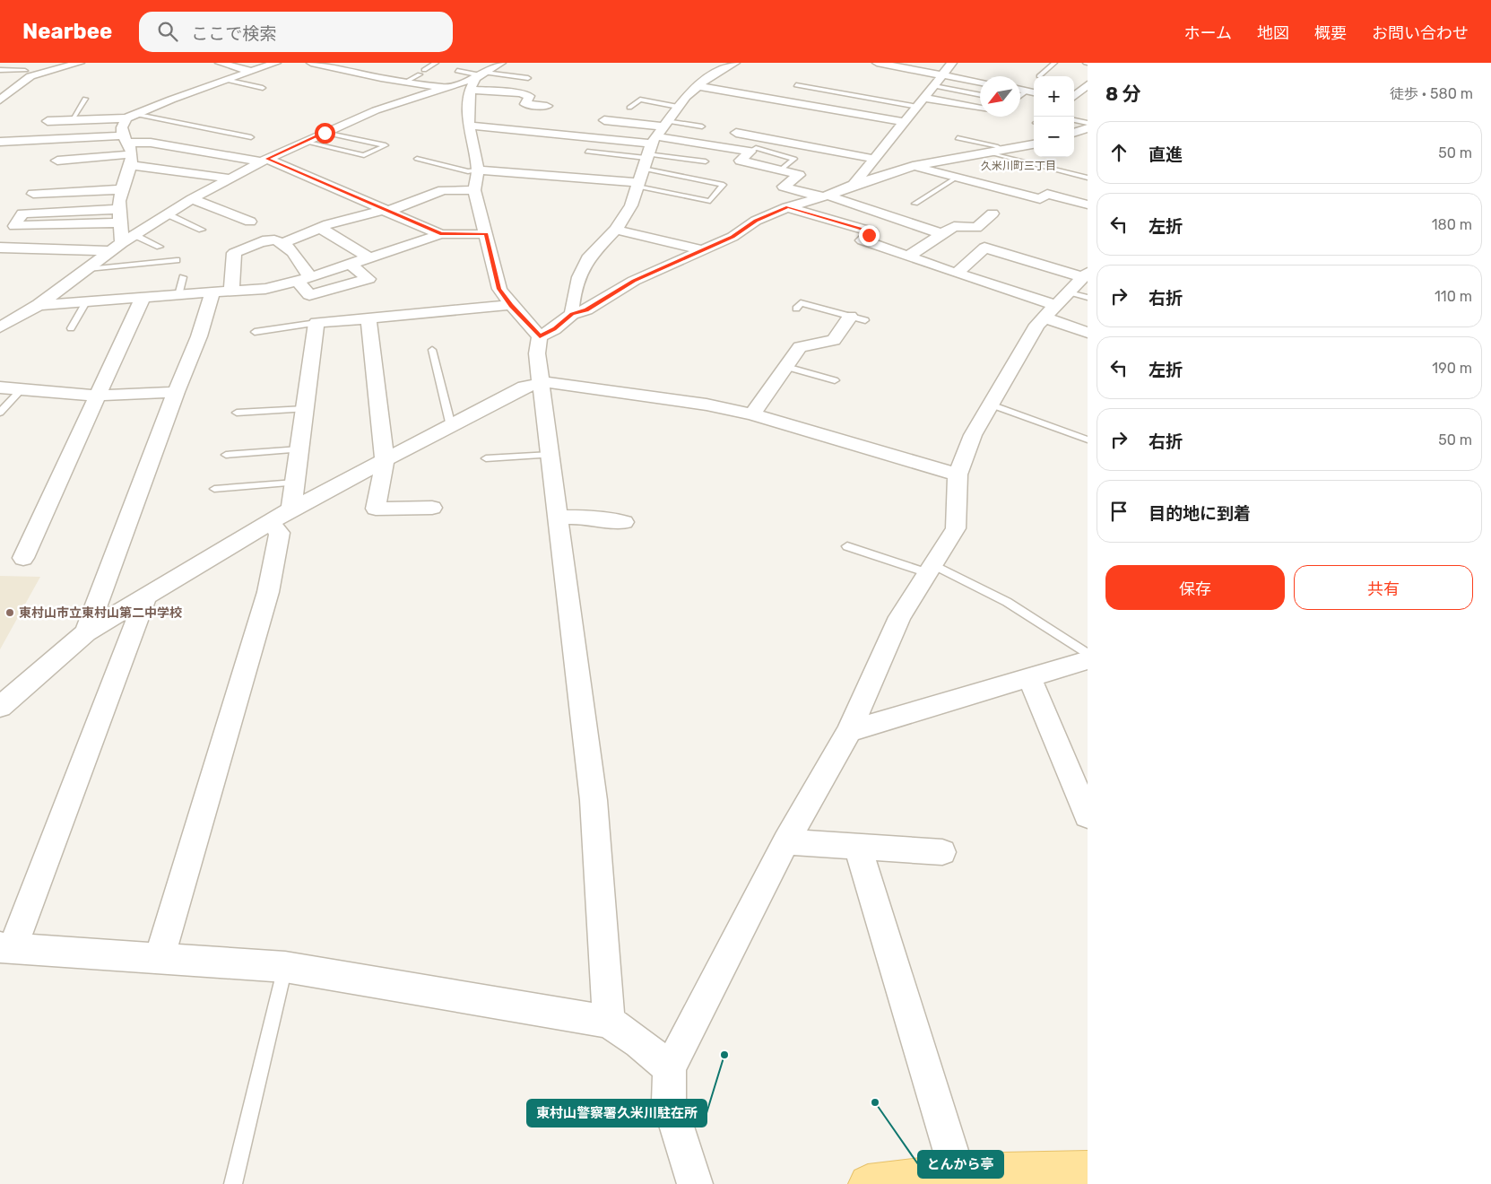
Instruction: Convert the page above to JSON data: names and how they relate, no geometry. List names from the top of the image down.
{
  "districts": ["久米川町三丁目"],
  "places": ["東村山市立東村山第二中学校", "東村山警察署久米川駐在所", "とんから亭"],
  "north": "bottom left",
  "page": {
    "header": "Nearbee",
    "search": "ここで検索",
    "nav": [
      "ホーム",
      "地図",
      "概要",
      "お問い合わせ"
    ],
    "heading": ["8 分", "徒歩 · 580 m"],
    "map_buttons": ["+", "−"],
    "list": [
      ["直進", "50 m"],
      ["左折", "180 m"],
      ["右折", "110 m"],
      ["左折", "190 m"],
      ["右折", "50 m"],
      "目的地に到着"
    ],
    "buttons": ["保存", "共有"]
  }
}
